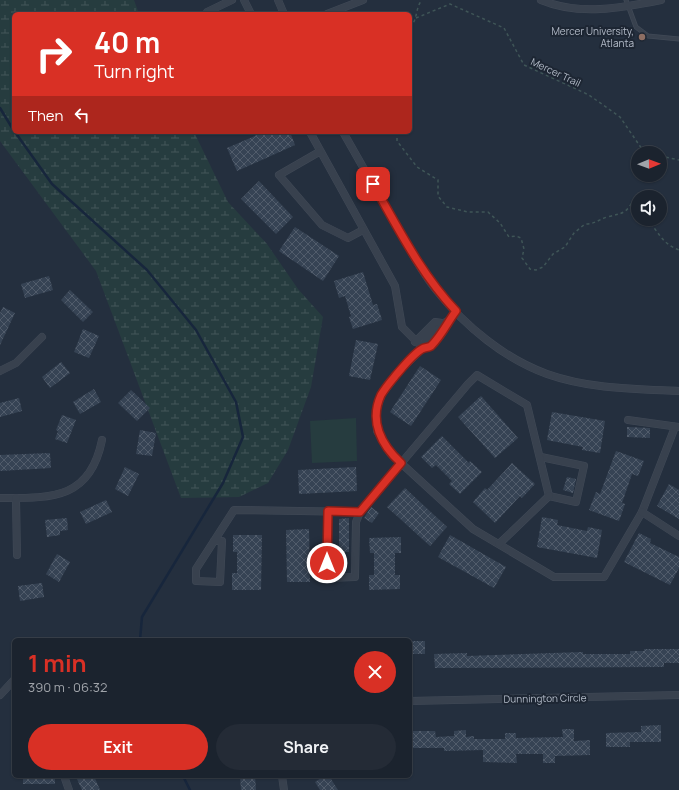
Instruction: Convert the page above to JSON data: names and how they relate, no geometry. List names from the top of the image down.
{
  "streets": {
    "street": ["Dunnington Circle"],
    "path": ["Mercer Trail"]
  },
  "places": ["Mercer University, Atlanta"],
  "north": "right",
  "page": {
    "turn": ["40 m", "Turn right"],
    "then": "Then",
    "heading": ["1 min", "390 m · 06:32"],
    "buttons": ["Exit", "Share"]
  }
}
